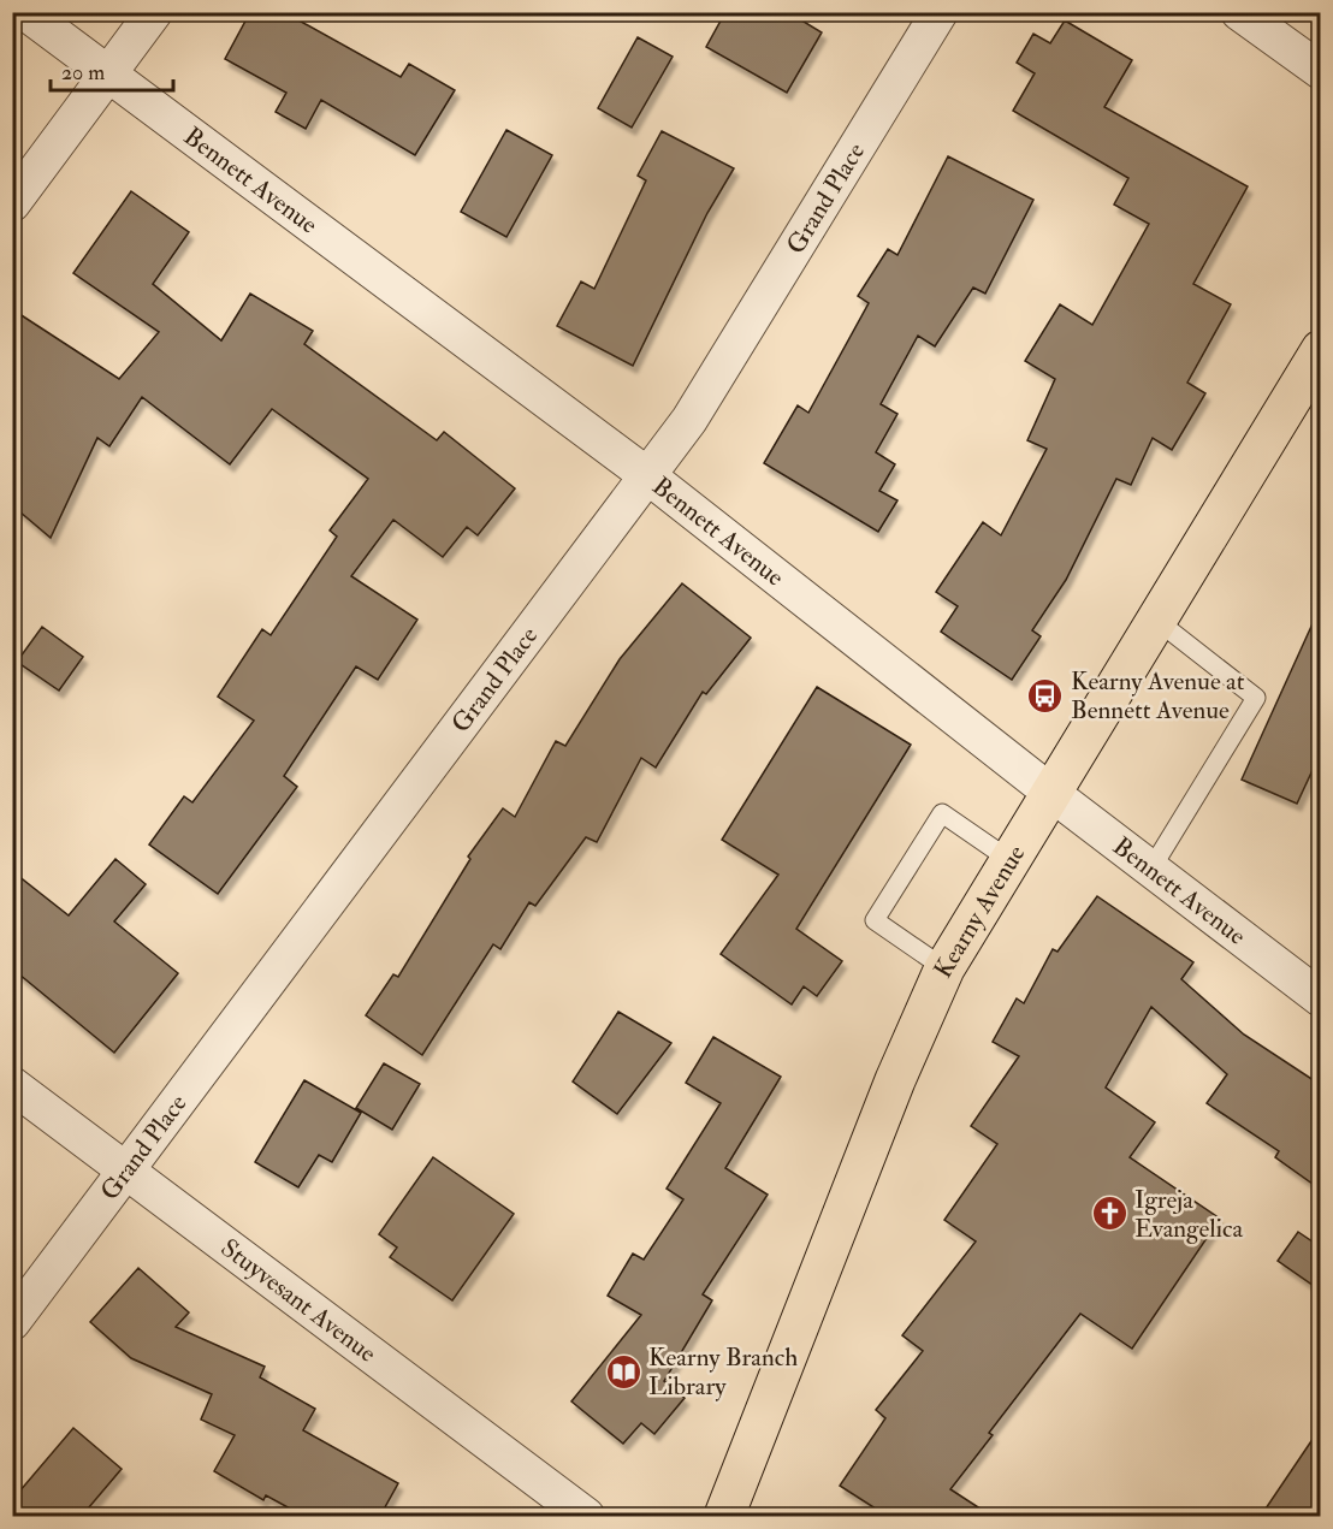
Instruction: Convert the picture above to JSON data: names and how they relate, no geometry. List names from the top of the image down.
{
  "streets": {
    "main road": ["Kearny Avenue"],
    "street": ["Bennett Avenue", "Grand Place", "Stuyvesant Avenue"]
  },
  "crossings": [
    ["Bennett Avenue", "Grand Place"],
    ["Bennett Avenue", "Kearny Avenue"],
    ["Grand Place", "Stuyvesant Avenue"]
  ],
  "places": {
    "bus stop": ["Kearny Avenue at Bennett Avenue"],
    "church": ["Igreja Evangelica"],
    "library": ["Kearny Branch Library"]
  },
  "scale_bar": "20 m"
}
